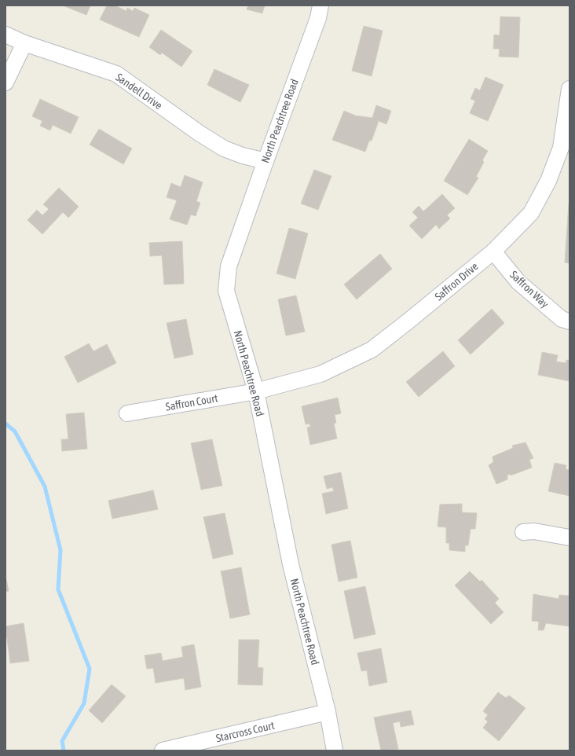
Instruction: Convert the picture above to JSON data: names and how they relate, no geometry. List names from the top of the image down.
{
  "streets": {
    "street": [
      "Sandell Drive",
      "North Peachtree Road",
      "Saffron Drive",
      "Saffron Way",
      "Saffron Court",
      "Starcross Court"
    ]
  },
  "crossings": [
    ["Sandell Drive", "North Peachtree Road"],
    ["North Peachtree Road", "Saffron Drive"],
    ["North Peachtree Road", "Saffron Court"],
    ["North Peachtree Road", "Starcross Court"],
    ["Saffron Drive", "Saffron Way"],
    ["Saffron Drive", "Saffron Court"]
  ]
}
